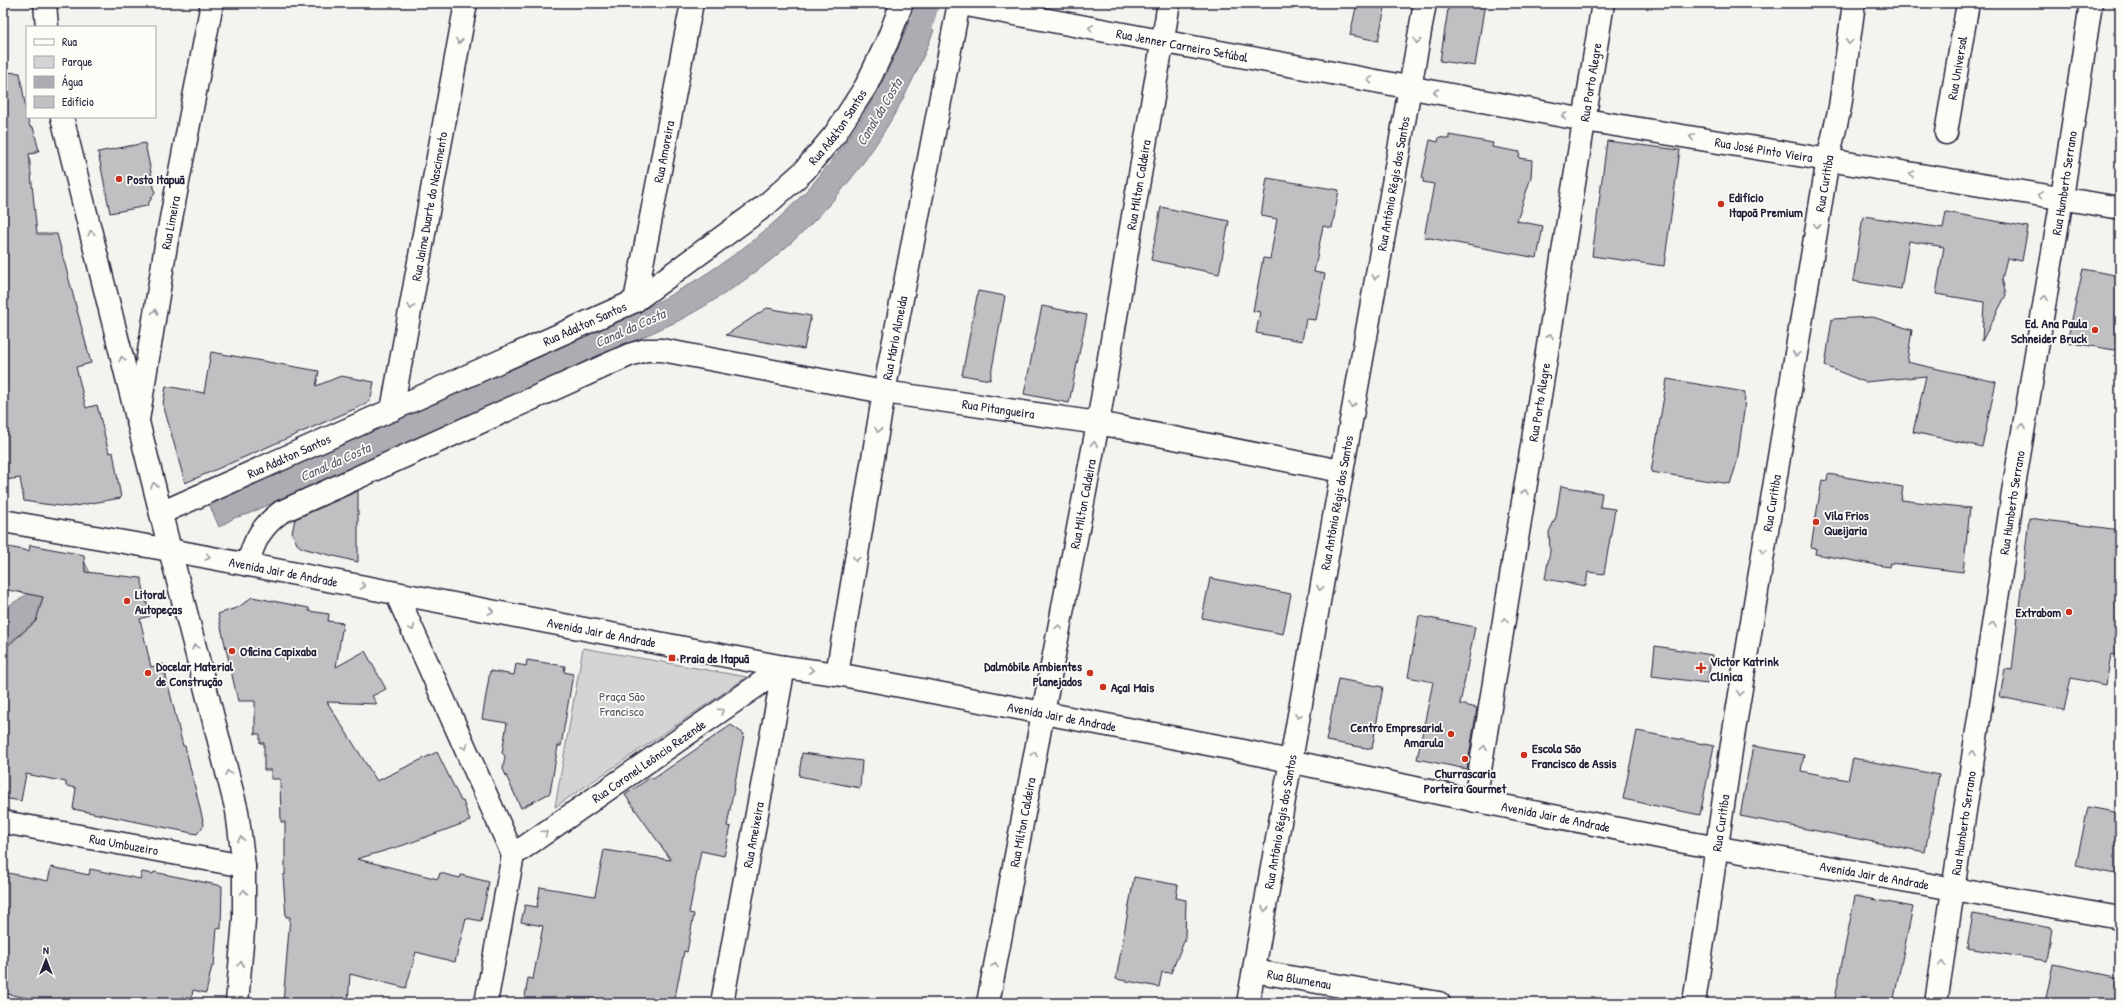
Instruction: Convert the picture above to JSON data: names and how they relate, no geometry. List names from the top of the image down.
{
  "streets": {
    "street": [
      "Rua Jenner Carneiro Setúbal",
      "Rua Universal",
      "Rua Porto Alegre",
      "Rua Adalton Santos",
      "Rua José Pinto Vieira",
      "Rua Amoreira",
      "Rua Curitiba",
      "Rua Humberto Serrano",
      "Rua Milton Caldeira",
      "Rua Antônio Régis dos Santos",
      "Rua Jaime Duarte do Nascimento",
      "Rua Limeira",
      "Rua Mário Almeida",
      "Rua Pitangueira",
      "Avenida Jair de Andrade",
      "Rua Coronel Leôncio Rezende",
      "Rua Ameixeira",
      "Rua Umbuzeiro",
      "Rua Blumenau"
    ]
  },
  "crossings": [
    ["Rua Jenner Carneiro Setúbal", "Rua José Pinto Vieira"],
    ["Rua Jenner Carneiro Setúbal", "Rua Milton Caldeira"],
    ["Rua Jenner Carneiro Setúbal", "Rua Antônio Régis dos Santos"],
    ["Rua Jenner Carneiro Setúbal", "Rua Mário Almeida"],
    ["Rua Porto Alegre", "Rua José Pinto Vieira"],
    ["Rua Porto Alegre", "Avenida Jair de Andrade"],
    ["Rua Adalton Santos", "Rua Amoreira"],
    ["Rua Adalton Santos", "Rua Jaime Duarte do Nascimento"],
    ["Rua José Pinto Vieira", "Rua Curitiba"],
    ["Rua José Pinto Vieira", "Rua Humberto Serrano"],
    ["Rua José Pinto Vieira", "Rua Antônio Régis dos Santos"],
    ["Rua Curitiba", "Avenida Jair de Andrade"],
    ["Rua Humberto Serrano", "Avenida Jair de Andrade"],
    ["Rua Milton Caldeira", "Rua Pitangueira"],
    ["Rua Milton Caldeira", "Avenida Jair de Andrade"],
    ["Rua Antônio Régis dos Santos", "Rua Pitangueira"],
    ["Rua Antônio Régis dos Santos", "Avenida Jair de Andrade"],
    ["Rua Antônio Régis dos Santos", "Rua Blumenau"],
    ["Rua Mário Almeida", "Rua Pitangueira"],
    ["Rua Mário Almeida", "Avenida Jair de Andrade"],
    ["Rua Pitangueira", "Avenida Jair de Andrade"],
    ["Avenida Jair de Andrade", "Rua Coronel Leôncio Rezende"],
    ["Avenida Jair de Andrade", "Rua Ameixeira"],
    ["Rua Coronel Leôncio Rezende", "Rua Ameixeira"]
  ],
  "one_way": [
    "Rua Jenner Carneiro Setúbal",
    "Rua Porto Alegre",
    "Rua José Pinto Vieira",
    "Rua Curitiba",
    "Rua Humberto Serrano",
    "Rua Milton Caldeira",
    "Rua Antônio Régis dos Santos",
    "Rua Jaime Duarte do Nascimento",
    "Rua Mário Almeida",
    "Rua Coronel Leôncio Rezende"
  ],
  "water": ["Canal da Costa"],
  "parks": ["Praça São Francisco"],
  "places": {
    "other": [
      "Posto Itapuã",
      "Edifício Itapoã Premium",
      "Ed. Ana Paula Schneider Bruck",
      "Vila Frios Queijaria",
      "Litoral Autopeças",
      "Extrabom",
      "Oficina Capixaba",
      "Docelar Material de Construção",
      "Dalmóbile Ambientes Planejados",
      "Açaí Mais",
      "Centro Empresarial Amarula",
      "Escola São Francisco de Assis",
      "Churrascaria Porteira Gourmet"
    ],
    "transit": ["Praia de Itapuã"],
    "health": ["Victor Katrink Clínica"]
  },
  "legend": [
    "Rua",
    "Parque",
    "Água",
    "Edifício"
  ],
  "north": "top"
}
